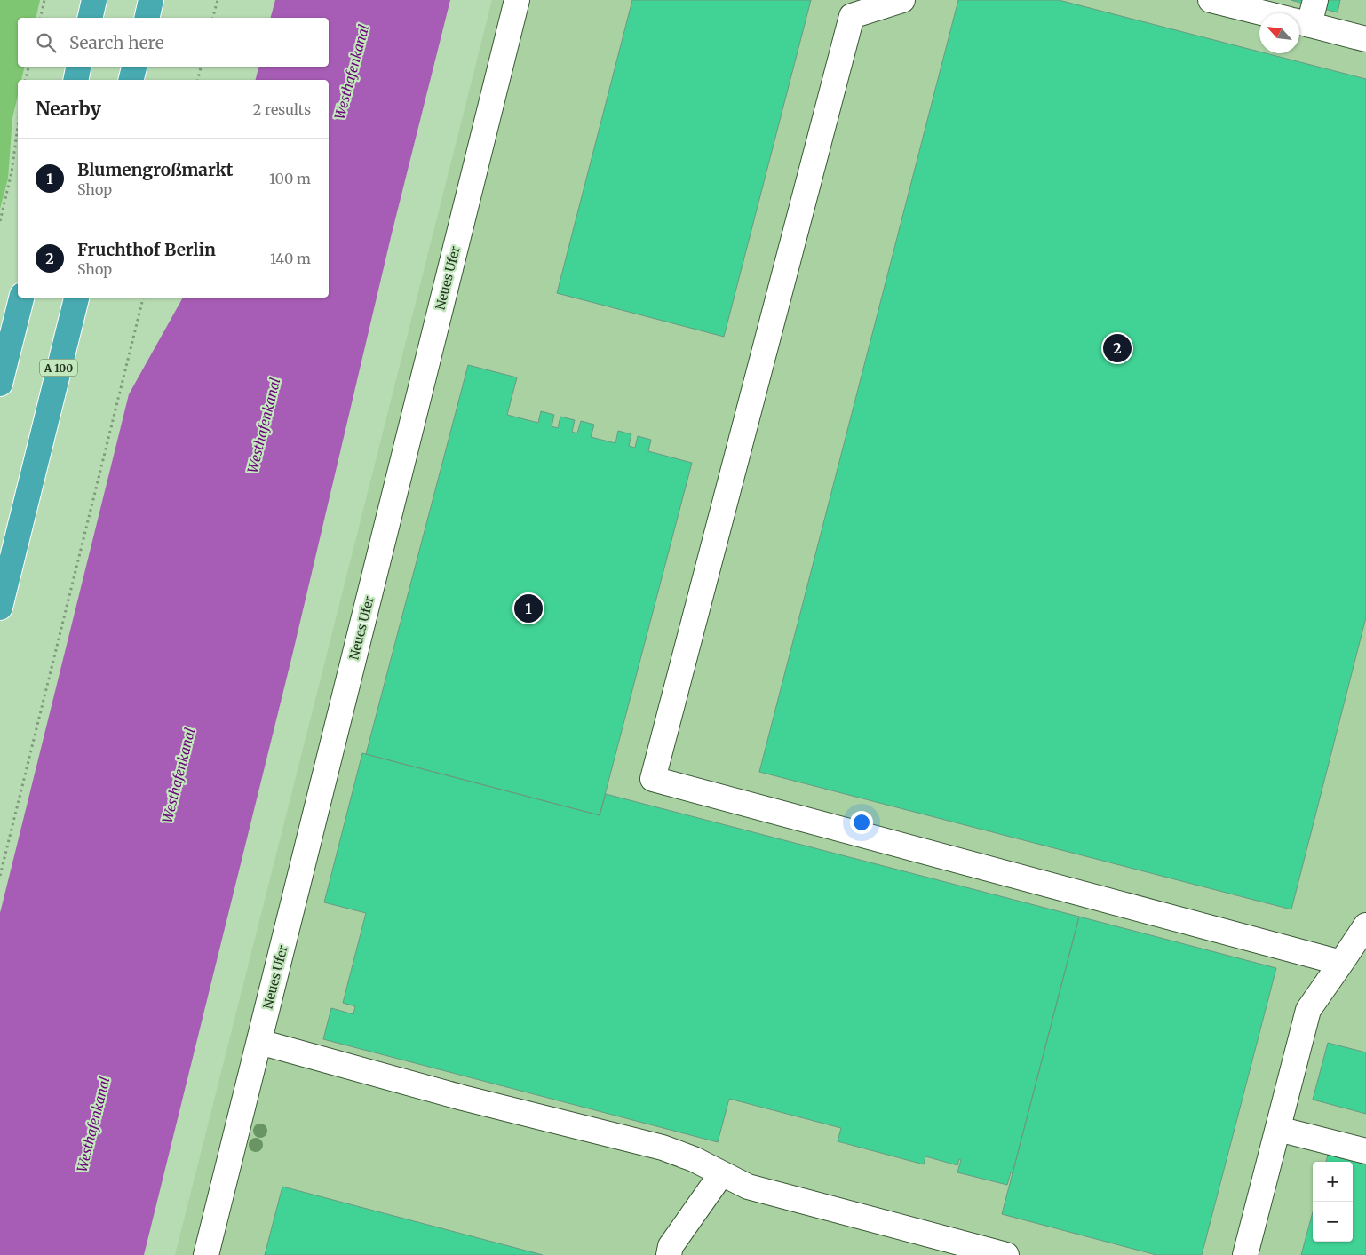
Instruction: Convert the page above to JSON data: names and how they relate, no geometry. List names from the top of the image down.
{
  "streets": {
    "highway": ["A 100"],
    "lane": ["Neues Ufer"]
  },
  "water": ["Westhafenkanal"],
  "north": "top left",
  "page": {
    "search": "Search here",
    "heading": ["Nearby", "2 results"],
    "list": [
      {
        "mark": "1",
        "name": "Blumengroßmarkt",
        "note": "Shop",
        "value": "100 m"
      },
      {
        "mark": "2",
        "name": "Fruchthof Berlin",
        "note": "Shop",
        "value": "140 m"
      }
    ],
    "pins": ["2", "1"],
    "map_buttons": ["+", "−"]
  }
}
